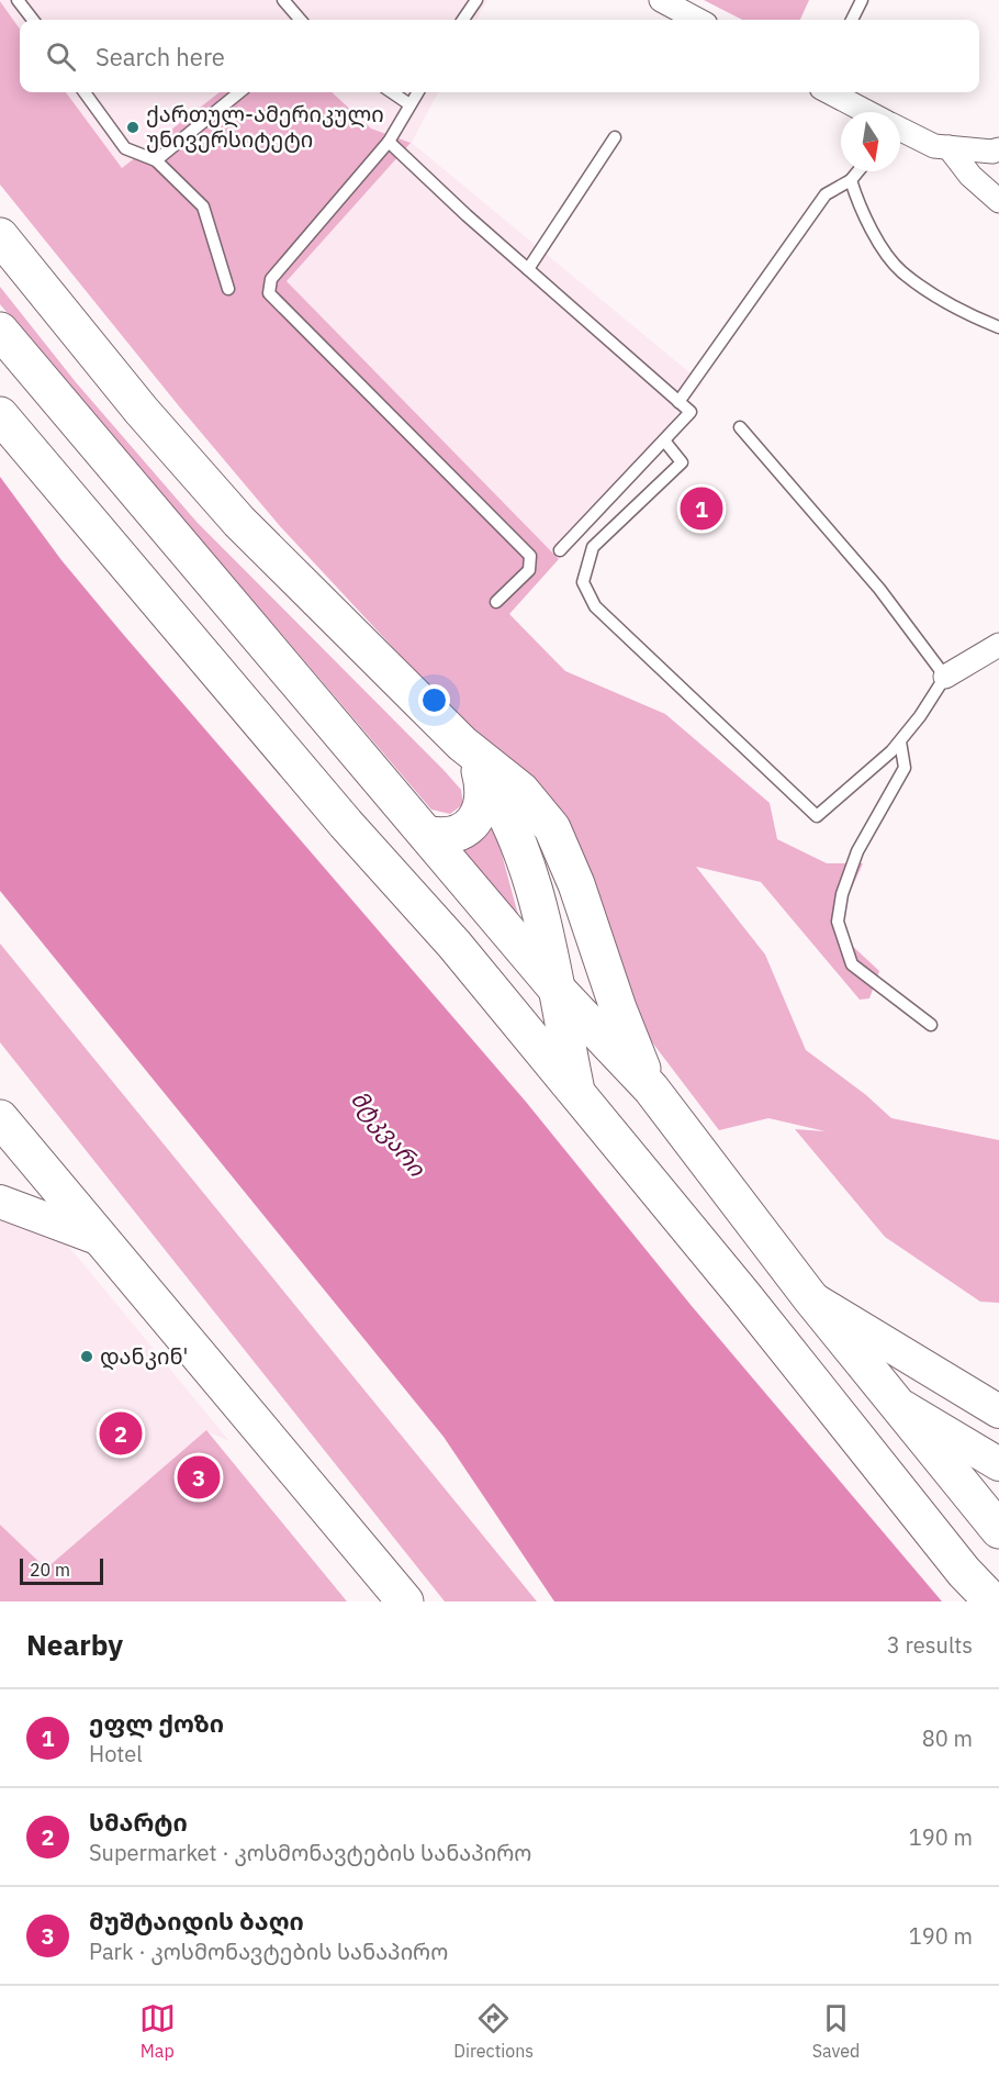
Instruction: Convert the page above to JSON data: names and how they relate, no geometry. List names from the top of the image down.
{
  "water": ["მტკვარი"],
  "places": ["ქართულ-ამერიკული უნივერსიტეტი", "დანკინ'"],
  "scale_bar": "20 m",
  "north": "bottom",
  "page": {
    "search": "Search here",
    "pins": ["1", "2", "3"],
    "scale": "20 m",
    "heading": ["Nearby", "3 results"],
    "list": [
      {
        "mark": "1",
        "name": "ეფლ ქოზი",
        "note": "Hotel",
        "value": "80 m"
      },
      {
        "mark": "2",
        "name": "სმარტი",
        "note": "Supermarket · კოსმონავტების სანაპირო",
        "value": "190 m"
      },
      {
        "mark": "3",
        "name": "მუშტაიდის ბაღი",
        "note": "Park · კოსმონავტების სანაპირო",
        "value": "190 m"
      }
    ],
    "nav": ["Map", "Directions", "Saved"]
  }
}
